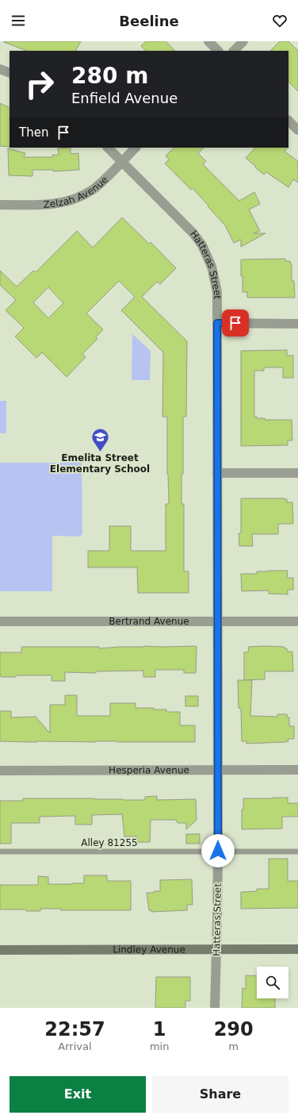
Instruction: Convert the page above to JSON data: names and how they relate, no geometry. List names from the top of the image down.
{
  "streets": {
    "main road": ["Lindley Avenue"],
    "street": [
      "Zelzah Avenue",
      "Hatteras Street",
      "Bertrand Avenue",
      "Hesperia Avenue"
    ],
    "lane": ["Alley 81255"]
  },
  "crossings": [
    ["Zelzah Avenue", "Hatteras Street"],
    ["Hatteras Street", "Bertrand Avenue"],
    ["Hatteras Street", "Hesperia Avenue"],
    ["Hatteras Street", "Alley 81255"],
    ["Hatteras Street", "Lindley Avenue"]
  ],
  "places": {
    "school or university": ["Emelita Street Elementary School"]
  },
  "page": {
    "header": "Beeline",
    "turn": ["280 m", "Enfield Avenue"],
    "then": "Then",
    "eta": [
      "22:57",
      "Arrival",
      "1",
      "min",
      "290",
      "m"
    ],
    "buttons": ["Exit", "Share"]
  }
}
